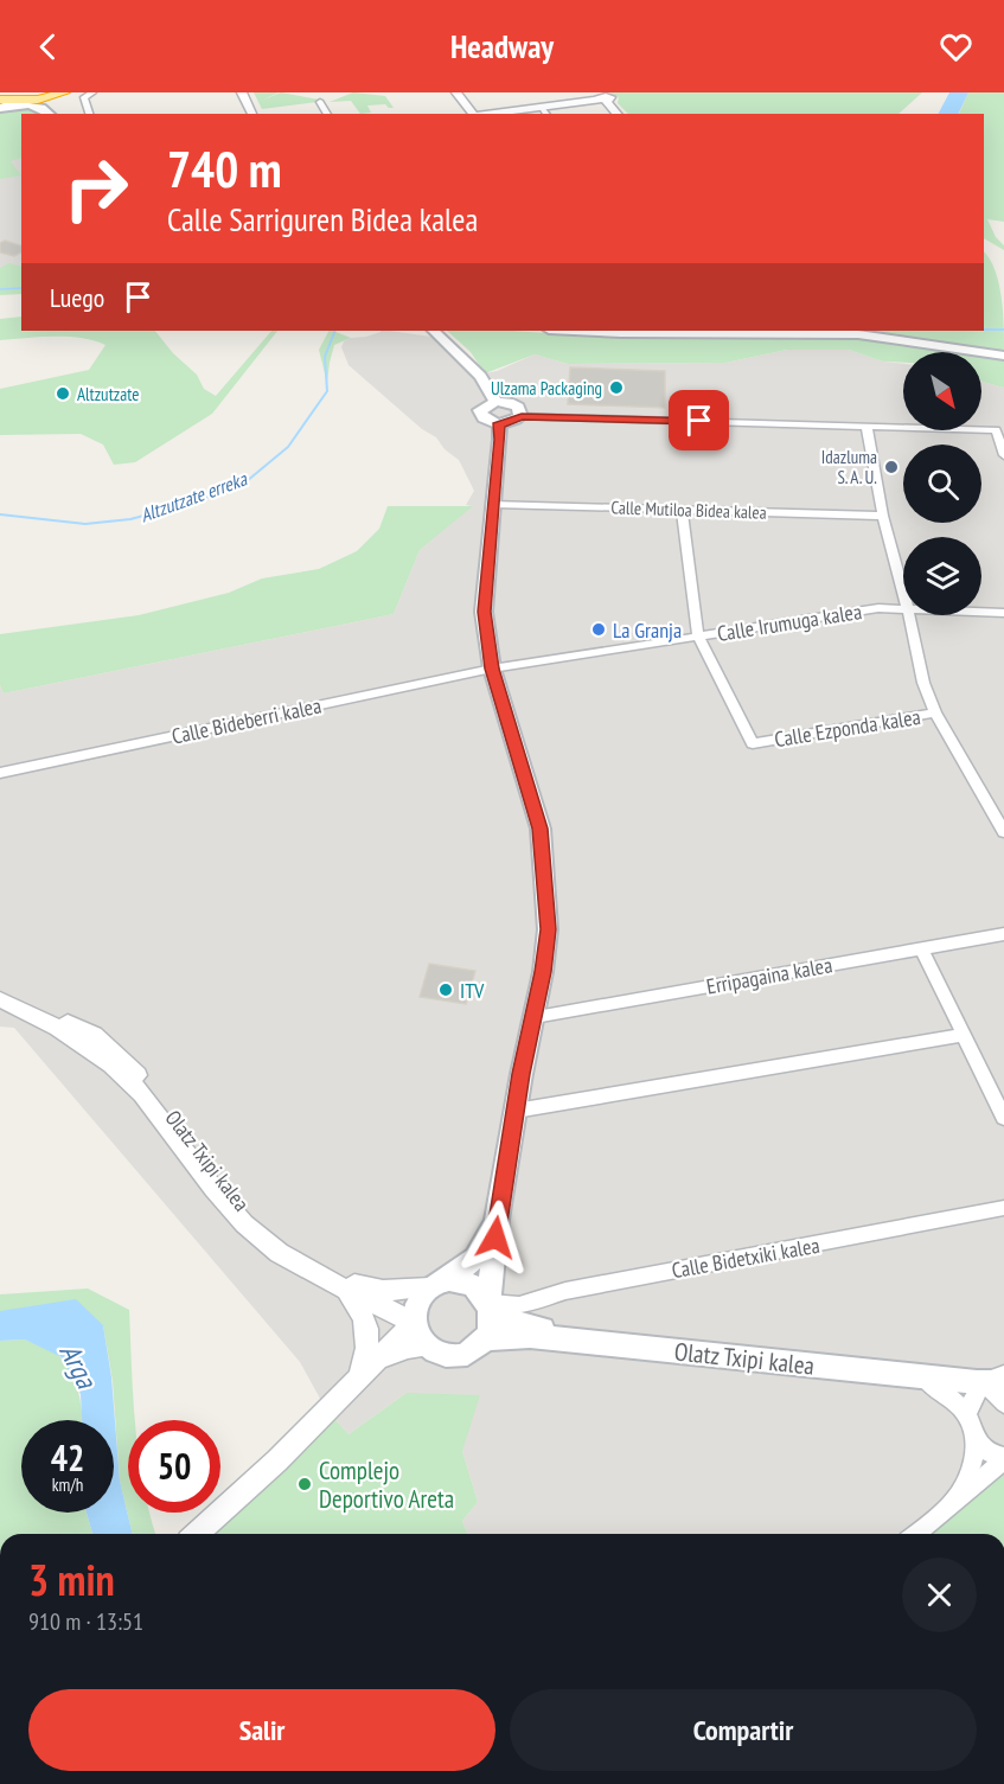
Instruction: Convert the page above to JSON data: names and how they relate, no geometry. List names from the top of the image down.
{
  "streets": {
    "main road": ["Olatz Txipi kalea"],
    "street": [
      "Calle Mutiloa Bidea kalea",
      "Calle Irumuga kalea",
      "Calle Bideberri kalea",
      "Calle Ezponda kalea",
      "Erripagaina kalea",
      "Calle Bidetxiki kalea"
    ]
  },
  "crossings": [
    ["Calle Mutiloa Bidea kalea", "Calle Ezponda kalea"],
    ["Calle Irumuga kalea", "Calle Bideberri kalea"],
    ["Calle Irumuga kalea", "Calle Ezponda kalea"],
    ["Olatz Txipi kalea", "Calle Bidetxiki kalea"]
  ],
  "water": ["Altzutzate erreka", "Arga"],
  "places": [
    "Ulzama Packaging",
    "Altzutzate",
    "Idazluma S. A. U.",
    "La Granja",
    "ITV",
    "Complejo Deportivo Areta"
  ],
  "north": "bottom right",
  "page": {
    "header": "Headway",
    "turn": ["740 m", "Calle Sarriguren Bidea kalea"],
    "then": "Luego",
    "speed": "42 km/h",
    "limit": "50",
    "heading": ["3 min", "910 m · 13:51"],
    "buttons": ["Salir", "Compartir"]
  }
}
